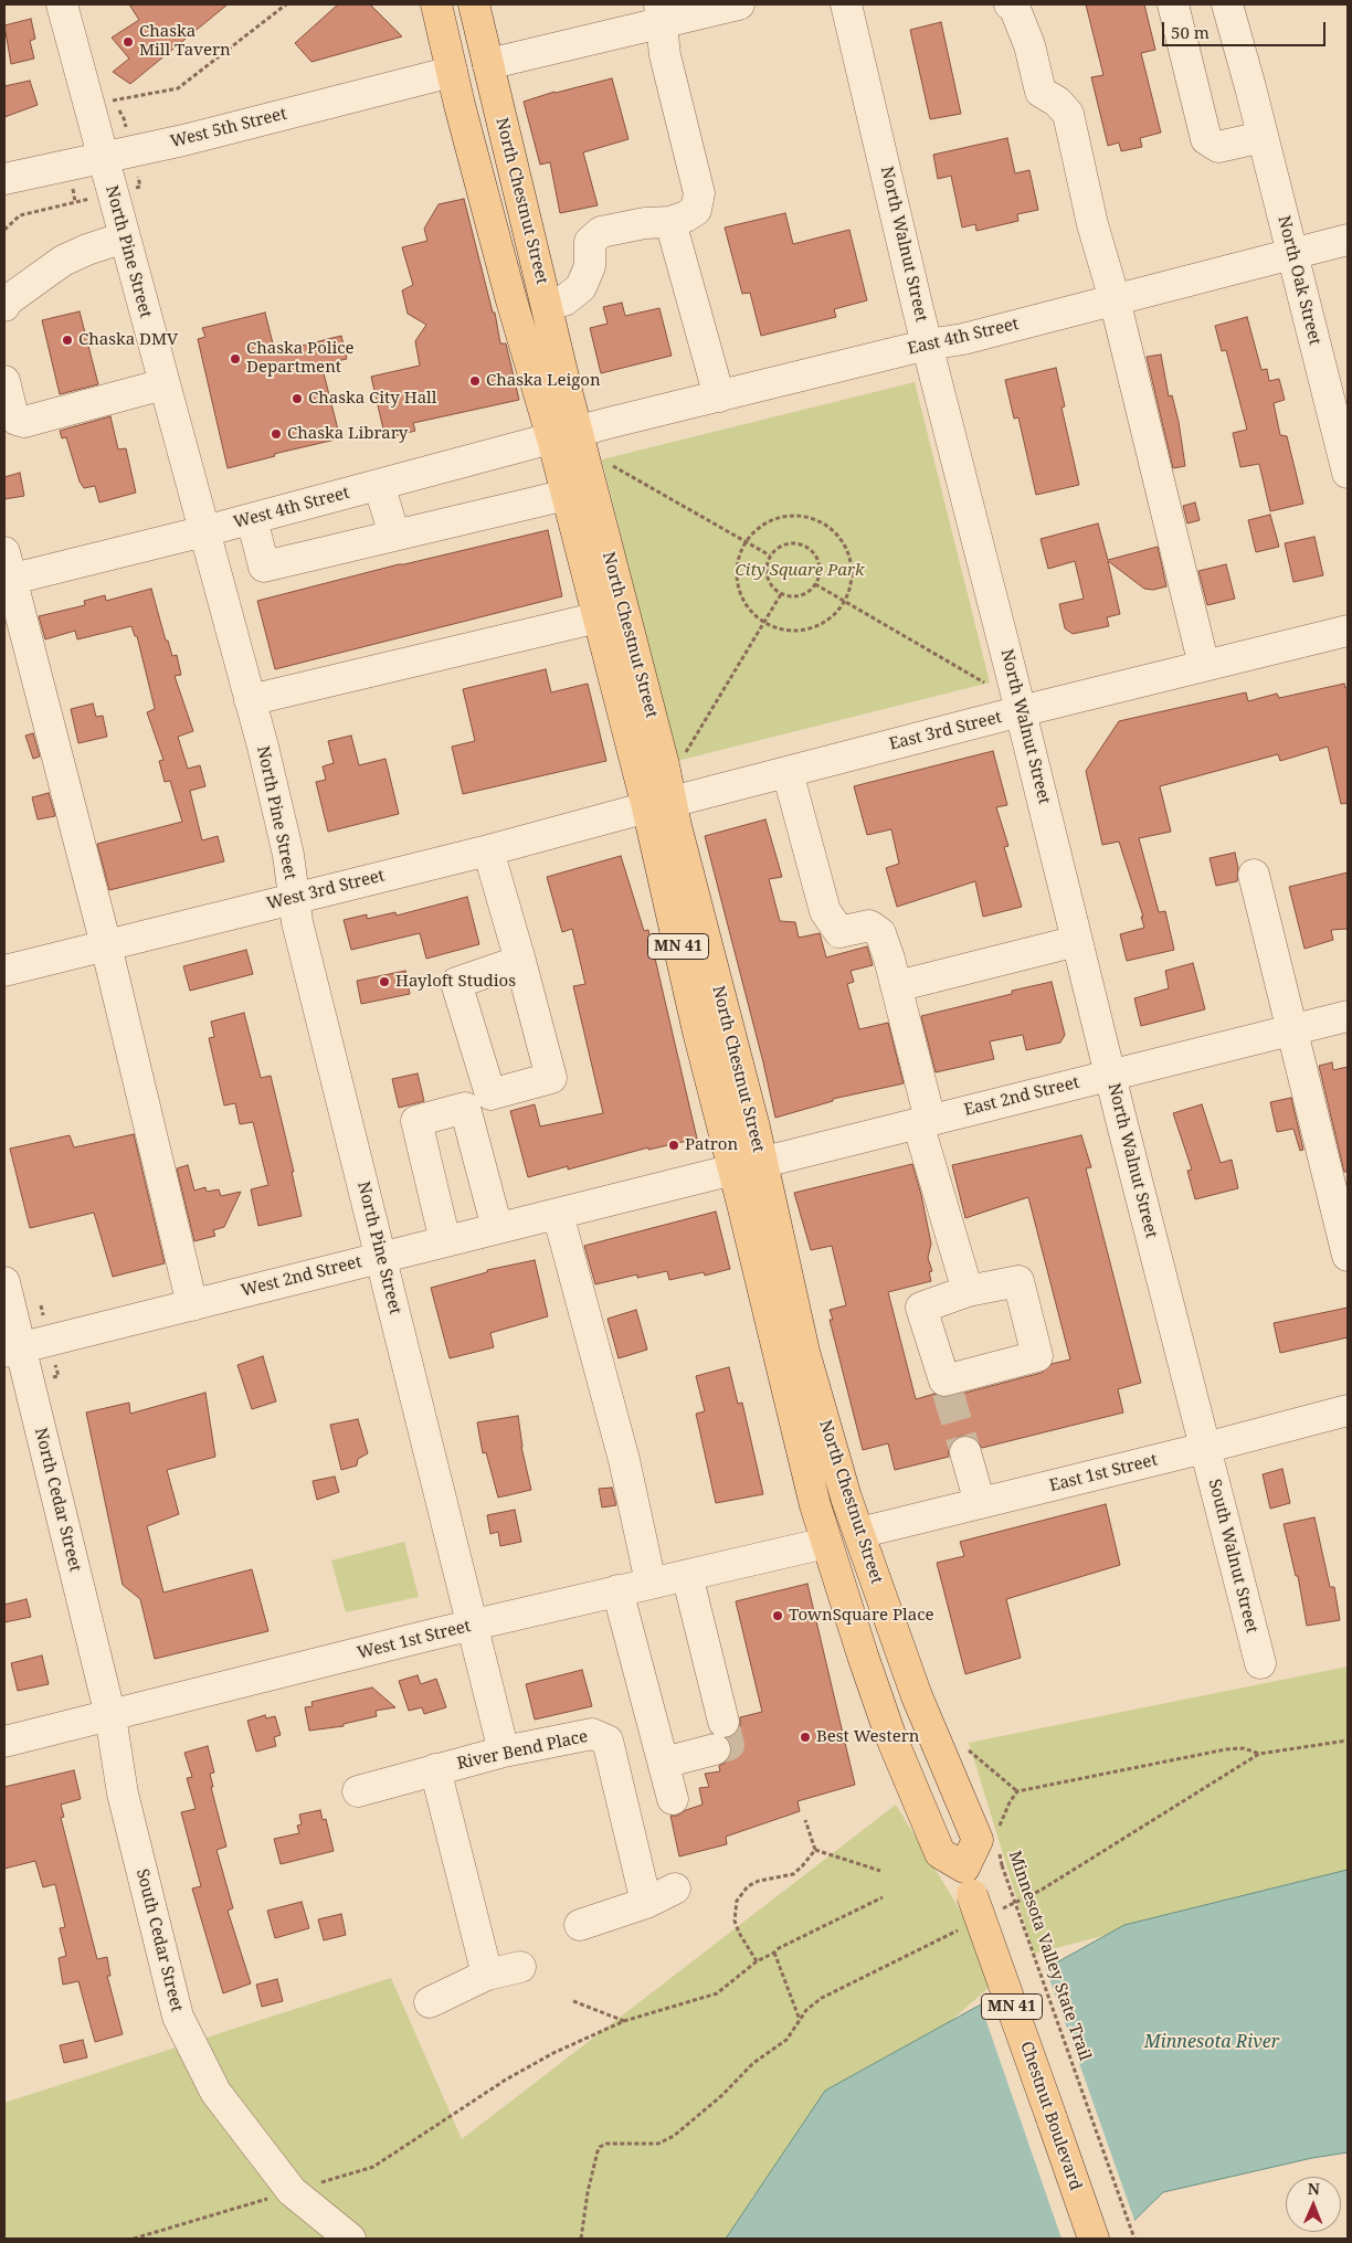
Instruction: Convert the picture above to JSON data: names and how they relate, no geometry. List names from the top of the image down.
{
  "streets": {
    "main road": ["North Chestnut Street", "MN 41", "Chestnut Boulevard"],
    "street": [
      "West 5th Street",
      "North Walnut Street",
      "North Pine Street",
      "North Oak Street",
      "East 4th Street",
      "West 4th Street",
      "East 3rd Street",
      "West 3rd Street",
      "East 2nd Street",
      "West 2nd Street",
      "East 1st Street",
      "North Cedar Street",
      "South Walnut Street",
      "West 1st Street",
      "River Bend Place",
      "South Cedar Street"
    ],
    "path": ["Minnesota Valley State Trail"]
  },
  "crossings": [
    ["West 5th Street", "North Chestnut Street"],
    ["West 5th Street", "North Pine Street"],
    ["North Chestnut Street", "East 4th Street"],
    ["North Chestnut Street", "West 4th Street"],
    ["North Chestnut Street", "East 3rd Street"],
    ["North Chestnut Street", "West 3rd Street"],
    ["North Chestnut Street", "East 2nd Street"],
    ["North Chestnut Street", "West 2nd Street"],
    ["North Chestnut Street", "East 1st Street"],
    ["North Chestnut Street", "West 1st Street"],
    ["North Chestnut Street", "Chestnut Boulevard"],
    ["North Walnut Street", "East 4th Street"],
    ["North Walnut Street", "East 3rd Street"],
    ["North Walnut Street", "East 2nd Street"],
    ["North Walnut Street", "East 1st Street"],
    ["North Walnut Street", "South Walnut Street"],
    ["North Pine Street", "West 4th Street"],
    ["North Pine Street", "West 3rd Street"],
    ["North Pine Street", "West 2nd Street"],
    ["North Pine Street", "West 1st Street"],
    ["North Pine Street", "River Bend Place"],
    ["North Oak Street", "East 4th Street"],
    ["East 4th Street", "West 4th Street"],
    ["East 3rd Street", "West 3rd Street"],
    ["East 2nd Street", "West 2nd Street"],
    ["West 2nd Street", "North Cedar Street"],
    ["East 1st Street", "South Walnut Street"],
    ["North Cedar Street", "West 1st Street"],
    ["North Cedar Street", "South Cedar Street"],
    ["West 1st Street", "South Cedar Street"]
  ],
  "water": ["Minnesota River"],
  "parks": ["City Square Park"],
  "places": [
    "Chaska Mill Tavern",
    "Chaska DMV",
    "Chaska Police Department",
    "Chaska Leigon",
    "Chaska City Hall",
    "Chaska Library",
    "Hayloft Studios",
    "Patron",
    "TownSquare Place",
    "Best Western"
  ],
  "scale_bar": "50 m",
  "north": "top"
}
